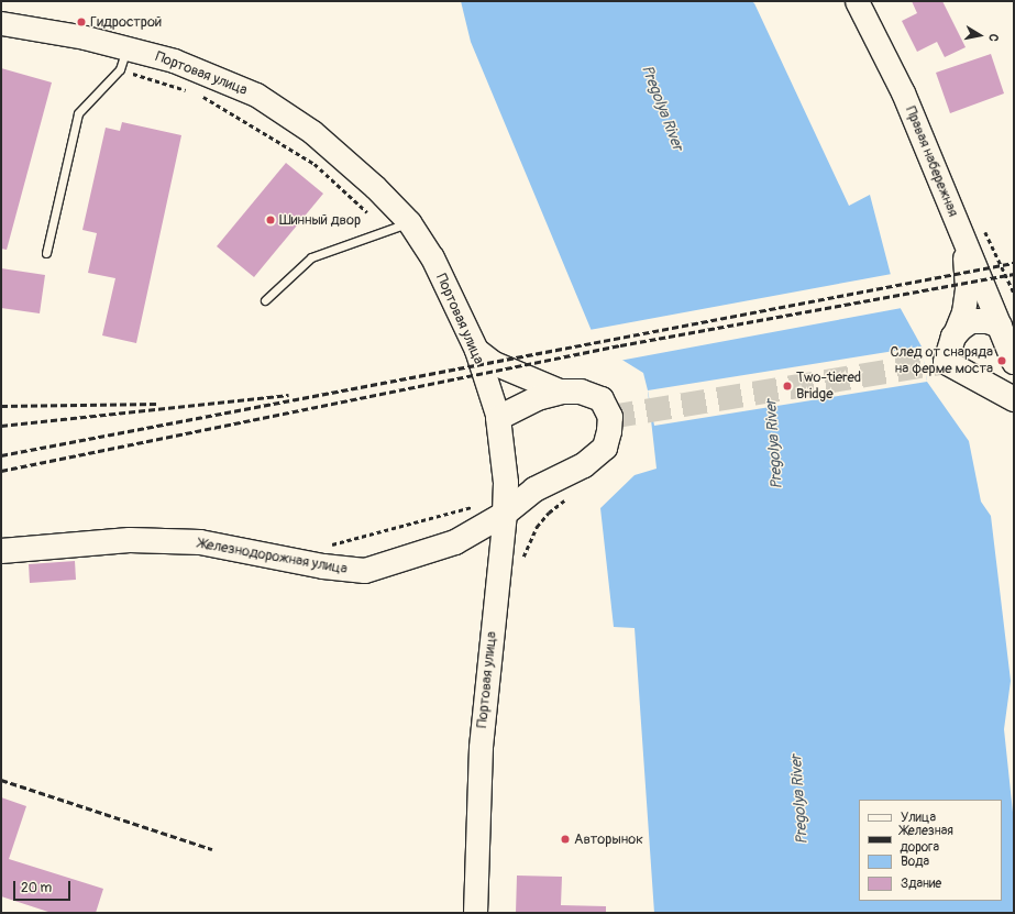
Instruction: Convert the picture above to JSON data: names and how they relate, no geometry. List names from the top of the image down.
{
  "streets": {
    "main road": ["Портовая улица", "Правая набережная", "Железнодорожная улица"]
  },
  "crossings": [
    ["Портовая улица", "Железнодорожная улица"]
  ],
  "water": ["Pregolya River"],
  "places": [
    "Гидрострой",
    "Шинный двор",
    "След от снаряда на ферме моста",
    "Two-tiered Bridge",
    "Авторынок"
  ],
  "legend": [
    "Улица",
    "Железная дорога",
    "Вода",
    "Здание"
  ],
  "scale_bar": "20 m",
  "north": "right"
}
